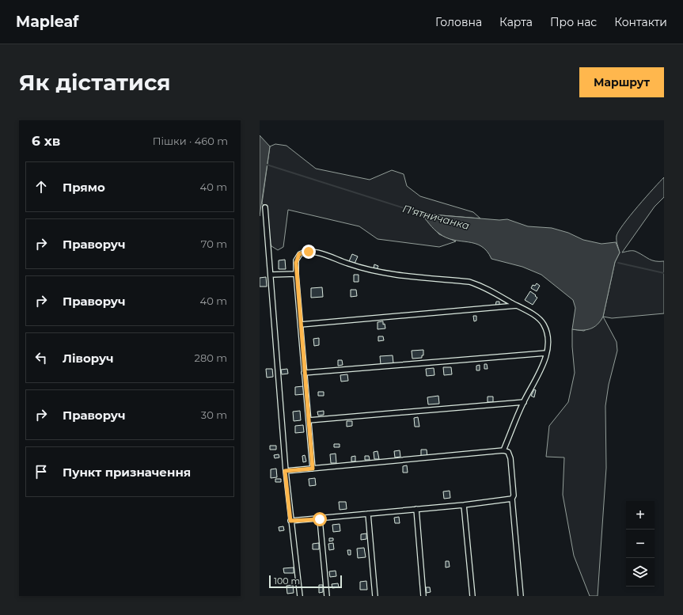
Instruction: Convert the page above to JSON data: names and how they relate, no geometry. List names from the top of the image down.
{
  "water": ["П'ятничанка"],
  "scale_bar": "100 m",
  "page": {
    "header": "Mapleaf",
    "nav": [
      "Головна",
      "Карта",
      "Про нас",
      "Контакти"
    ],
    "buttons": "Маршрут",
    "title": "Як дістатися",
    "heading": ["6 хв", "Пішки · 460 m"],
    "list": [
      ["Прямо", "40 m"],
      ["Праворуч", "70 m"],
      ["Праворуч", "40 m"],
      ["Ліворуч", "280 m"],
      ["Праворуч", "30 m"],
      "Пункт призначення"
    ],
    "map_buttons": ["+", "−"],
    "scale": "100 m"
  }
}
